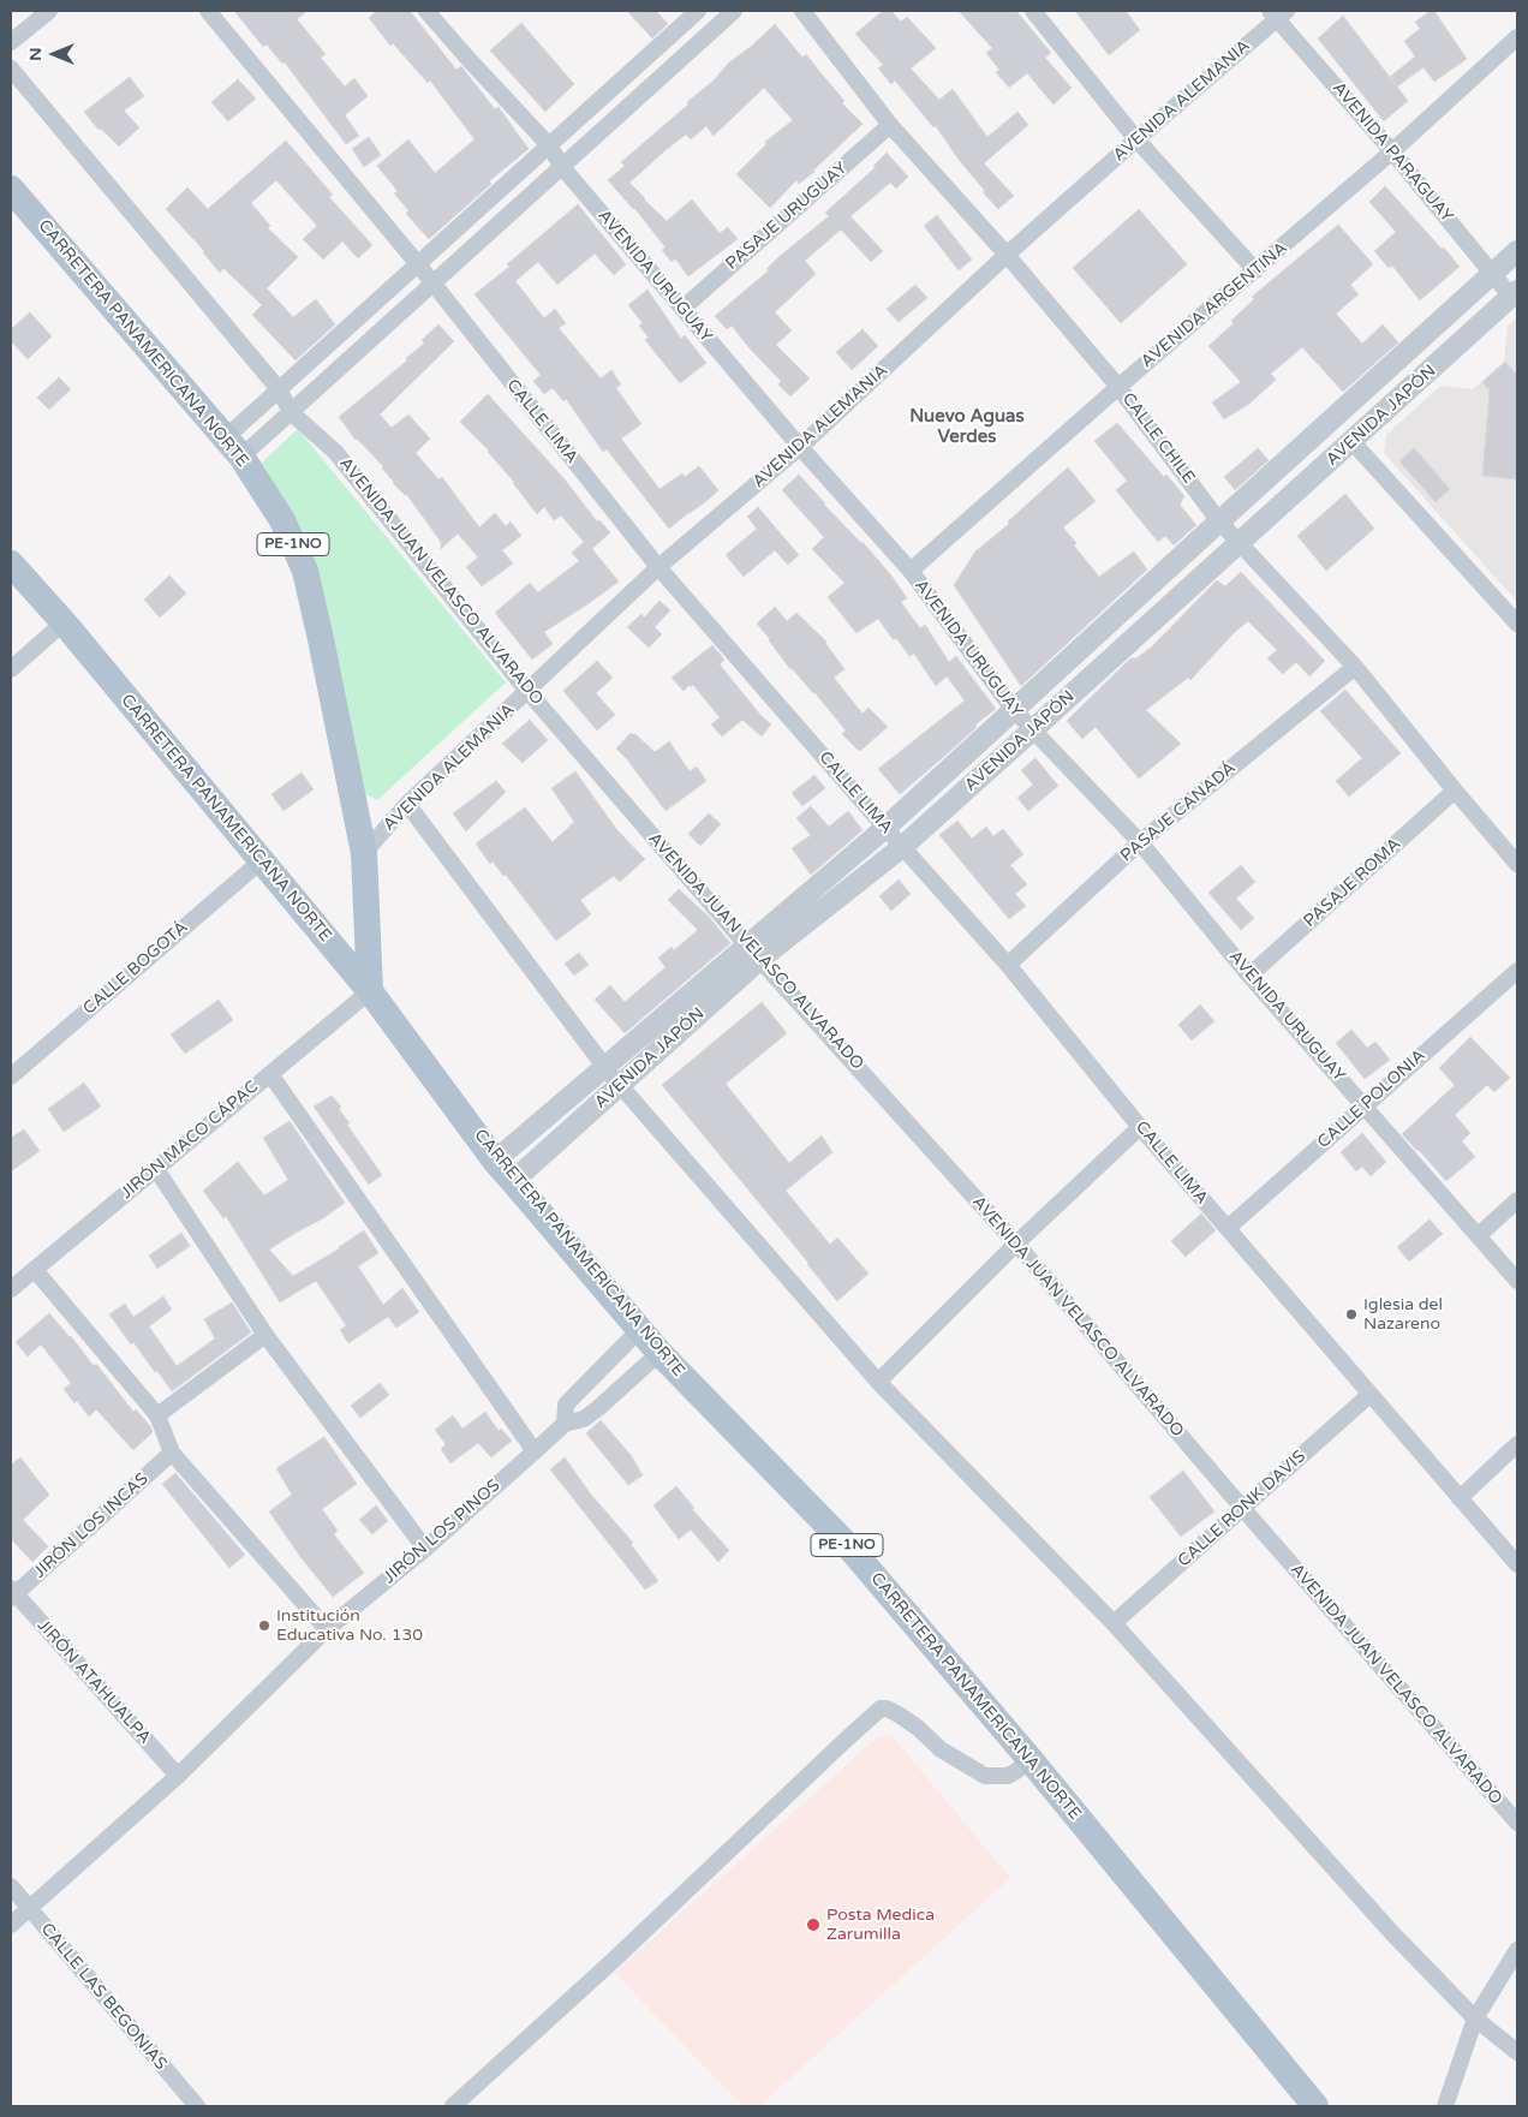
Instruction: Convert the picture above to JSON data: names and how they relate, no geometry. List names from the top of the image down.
{
  "streets": {
    "main road": ["CARRETERA PANAMERICANA NORTE", "PE-1NO"],
    "street": [
      "AVENIDA ALEMANIA",
      "AVENIDA PARAGUAY",
      "PASAJE URUGUAY",
      "AVENIDA URUGUAY",
      "AVENIDA ARGENTINA",
      "AVENIDA JAPÓN",
      "CALLE LIMA",
      "CALLE CHILE",
      "AVENIDA JUAN VELASCO ALVARADO",
      "PASAJE CANADÁ",
      "PASAJE ROMA",
      "CALLE BOGOTÁ",
      "CALLE POLONIA",
      "JIRÓN MACO CÁPAC",
      "CALLE RONK DAVIS",
      "JIRÓN LOS INCAS",
      "JIRÓN LOS PINOS",
      "JIRÓN ATAHUALPA",
      "CALLE LAS BEGONIAS"
    ]
  },
  "crossings": [
    ["AVENIDA ALEMANIA", "AVENIDA PARAGUAY"],
    ["AVENIDA ALEMANIA", "AVENIDA URUGUAY"],
    ["AVENIDA ALEMANIA", "CARRETERA PANAMERICANA NORTE"],
    ["AVENIDA ALEMANIA", "CALLE LIMA"],
    ["AVENIDA ALEMANIA", "CALLE CHILE"],
    ["AVENIDA ALEMANIA", "AVENIDA JUAN VELASCO ALVARADO"],
    ["AVENIDA PARAGUAY", "AVENIDA ARGENTINA"],
    ["AVENIDA PARAGUAY", "AVENIDA JAPÓN"],
    ["PASAJE URUGUAY", "AVENIDA URUGUAY"],
    ["PASAJE URUGUAY", "CALLE CHILE"],
    ["AVENIDA URUGUAY", "AVENIDA ARGENTINA"],
    ["AVENIDA URUGUAY", "AVENIDA JAPÓN"],
    ["AVENIDA URUGUAY", "PASAJE CANADÁ"],
    ["AVENIDA URUGUAY", "PASAJE ROMA"],
    ["AVENIDA URUGUAY", "CALLE POLONIA"],
    ["AVENIDA ARGENTINA", "CALLE CHILE"],
    ["CARRETERA PANAMERICANA NORTE", "AVENIDA JAPÓN"],
    ["CARRETERA PANAMERICANA NORTE", "CALLE BOGOTÁ"],
    ["CARRETERA PANAMERICANA NORTE", "JIRÓN MACO CÁPAC"],
    ["AVENIDA JAPÓN", "CALLE LIMA"],
    ["AVENIDA JAPÓN", "CALLE CHILE"],
    ["AVENIDA JAPÓN", "AVENIDA JUAN VELASCO ALVARADO"],
    ["CALLE LIMA", "PASAJE CANADÁ"],
    ["CALLE LIMA", "CALLE POLONIA"],
    ["CALLE LIMA", "CALLE RONK DAVIS"],
    ["CALLE CHILE", "PASAJE CANADÁ"],
    ["CALLE CHILE", "PASAJE ROMA"],
    ["AVENIDA JUAN VELASCO ALVARADO", "CALLE RONK DAVIS"],
    ["JIRÓN LOS INCAS", "JIRÓN ATAHUALPA"],
    ["JIRÓN LOS PINOS", "JIRÓN ATAHUALPA"],
    ["JIRÓN LOS PINOS", "CALLE LAS BEGONIAS"]
  ],
  "districts": ["Nuevo Aguas Verdes"],
  "places": ["Iglesia del Nazareno", "Institución Educativa No. 130", "Posta Medica Zarumilla"],
  "north": "left"
}
